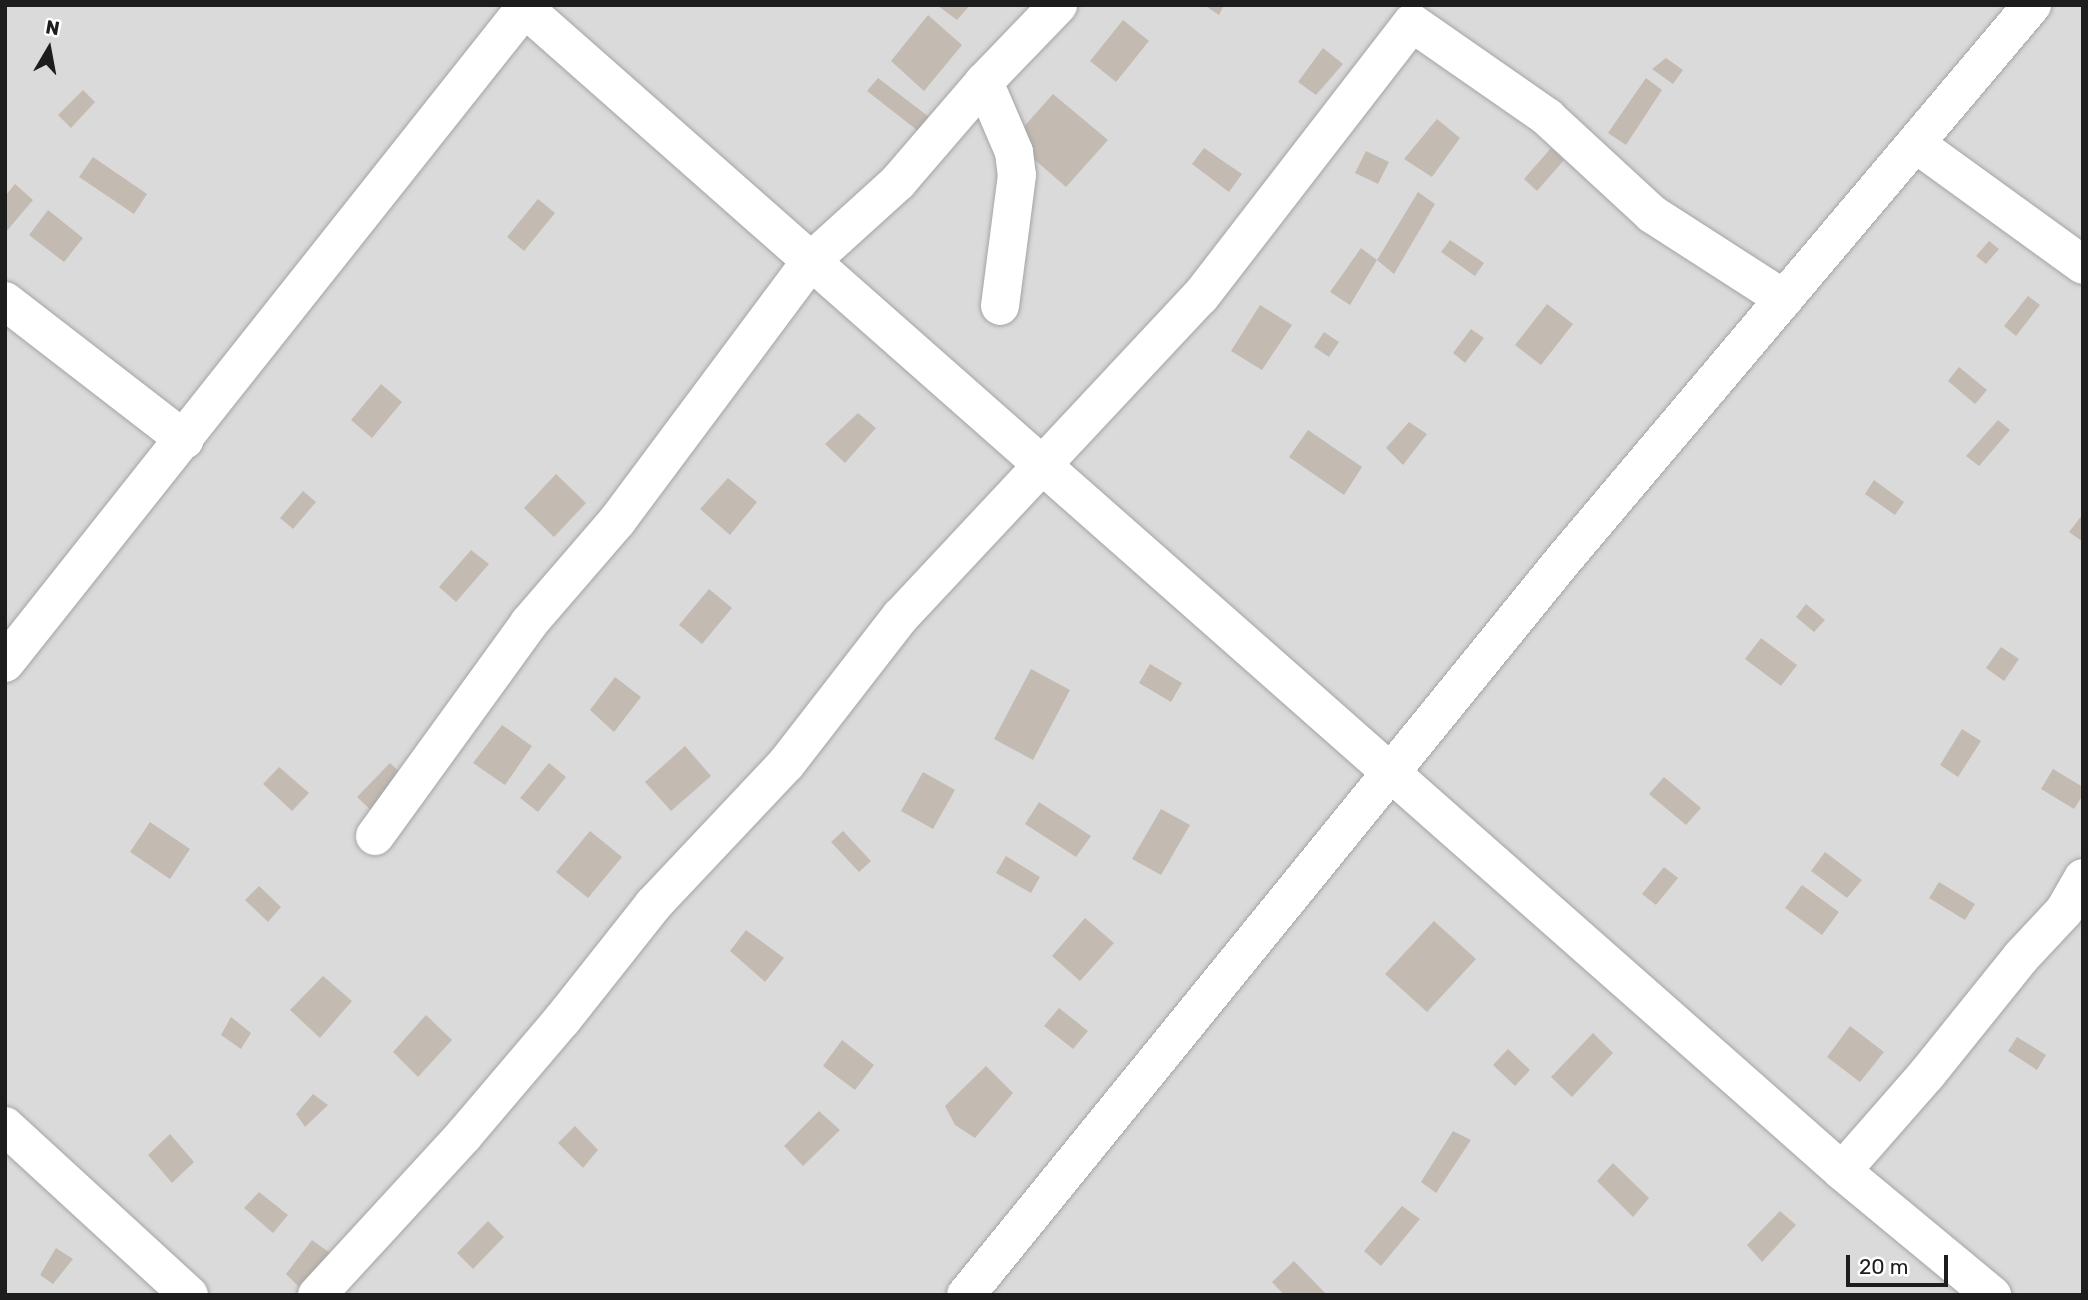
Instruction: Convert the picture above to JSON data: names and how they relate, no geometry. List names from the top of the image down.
{
  "scale_bar": "20 m",
  "north": "top"
}
